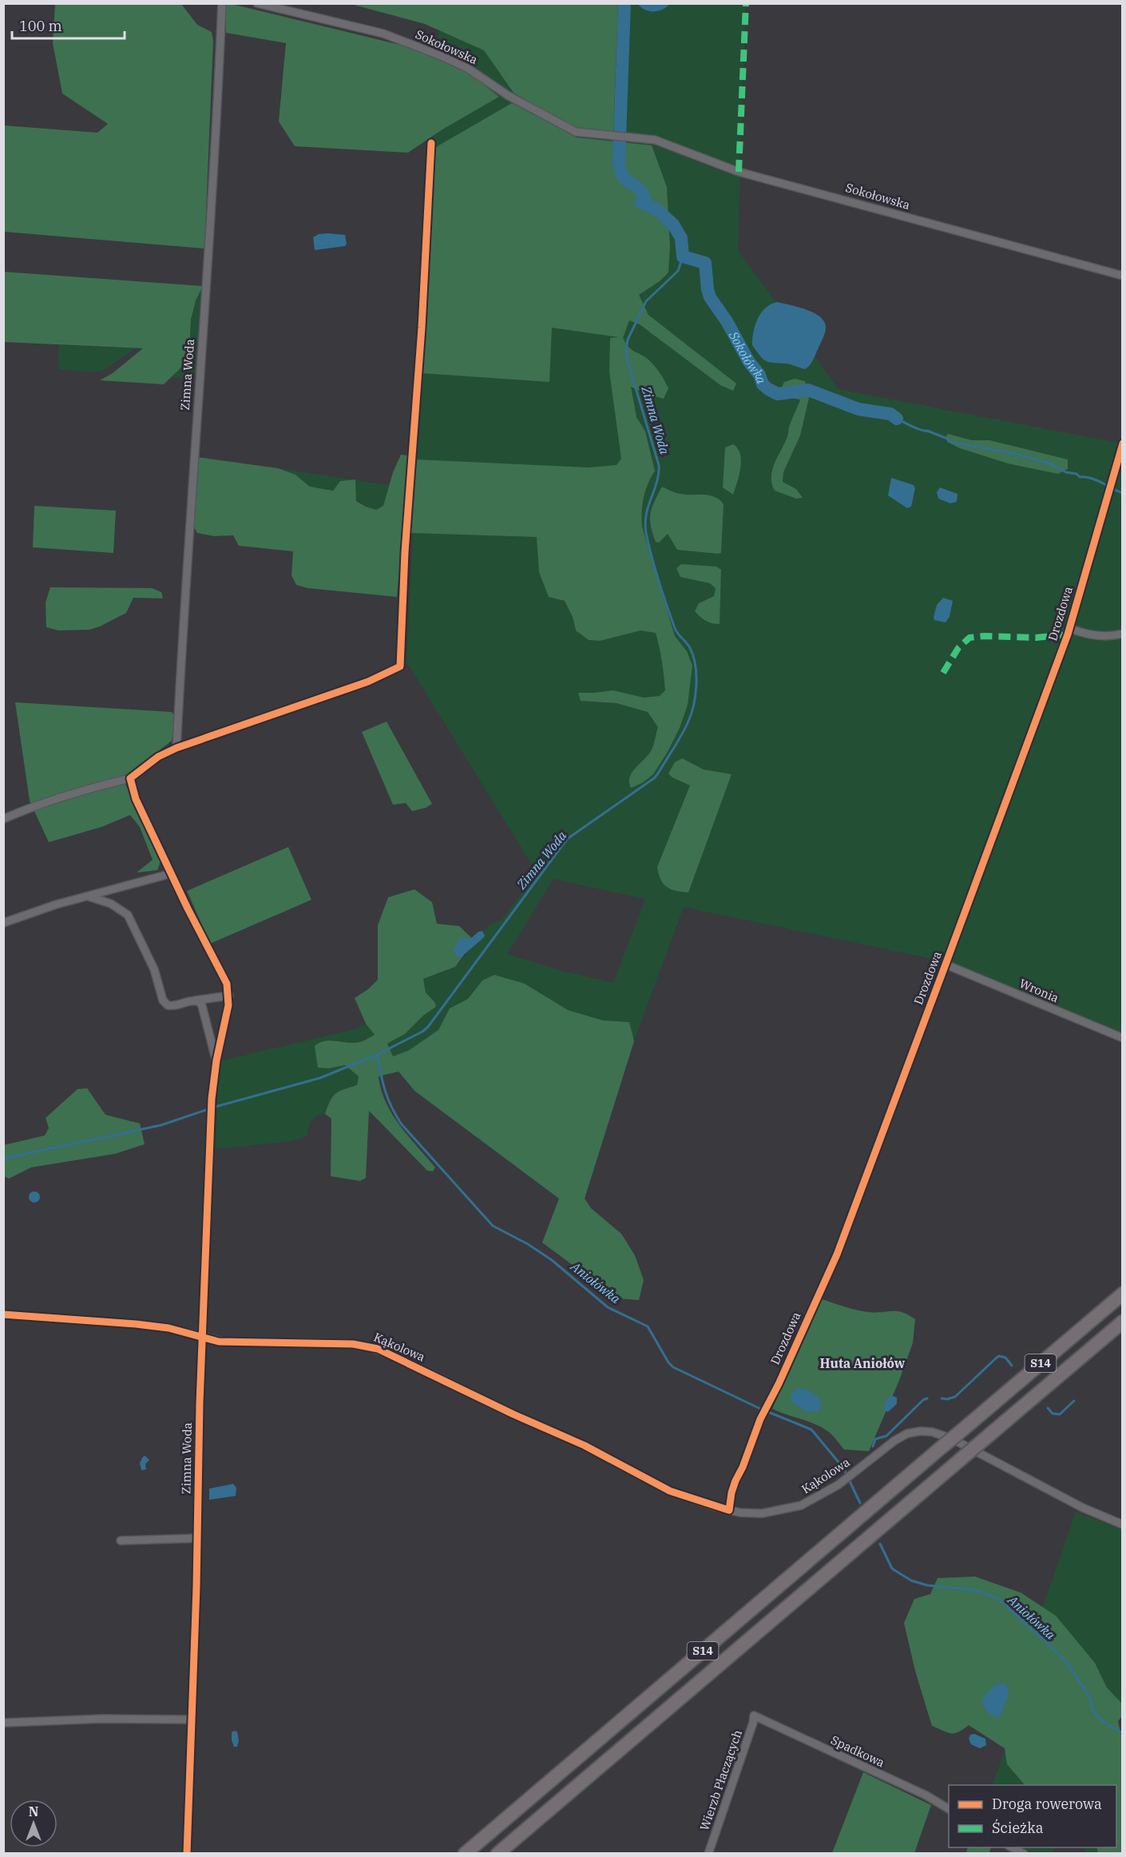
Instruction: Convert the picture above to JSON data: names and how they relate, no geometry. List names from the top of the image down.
{
  "streets": {
    "highway": ["S14"],
    "street": [
      "Sokołowska",
      "Zimna Woda",
      "Drozdowa",
      "Wronia",
      "Kąkolowa",
      "Spadkowa",
      "Wierzb Płaczących"
    ]
  },
  "crossings": [
    ["Zimna Woda", "Kąkolowa"],
    ["Drozdowa", "Wronia"],
    ["Drozdowa", "Kąkolowa"],
    ["Spadkowa", "Wierzb Płaczących"]
  ],
  "districts": ["Huta Aniołów"],
  "water": ["Sokołówka", "Zimna Woda", "Aniołówka"],
  "legend": ["Droga rowerowa", "Ścieżka"],
  "scale_bar": "100 m",
  "north": "top"
}
